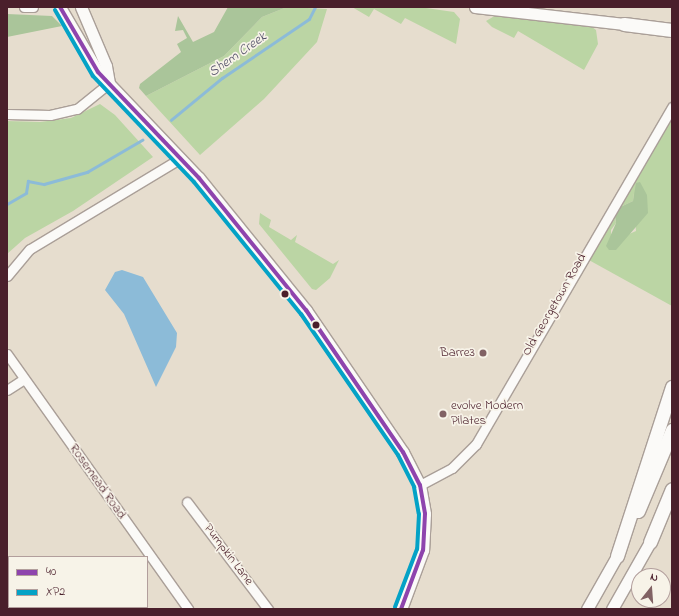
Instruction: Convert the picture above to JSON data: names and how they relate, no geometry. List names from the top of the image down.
{
  "streets": {
    "street": ["Old Georgetown Road", "Rosemead Road", "Pumpkin Lane"]
  },
  "water": ["Shem Creek"],
  "places": ["Barre3", "evolve Modern Pilates"],
  "lines": ["transit line 40", "transit line XP2"],
  "legend": ["40", "XP2"],
  "north": "top"
}
